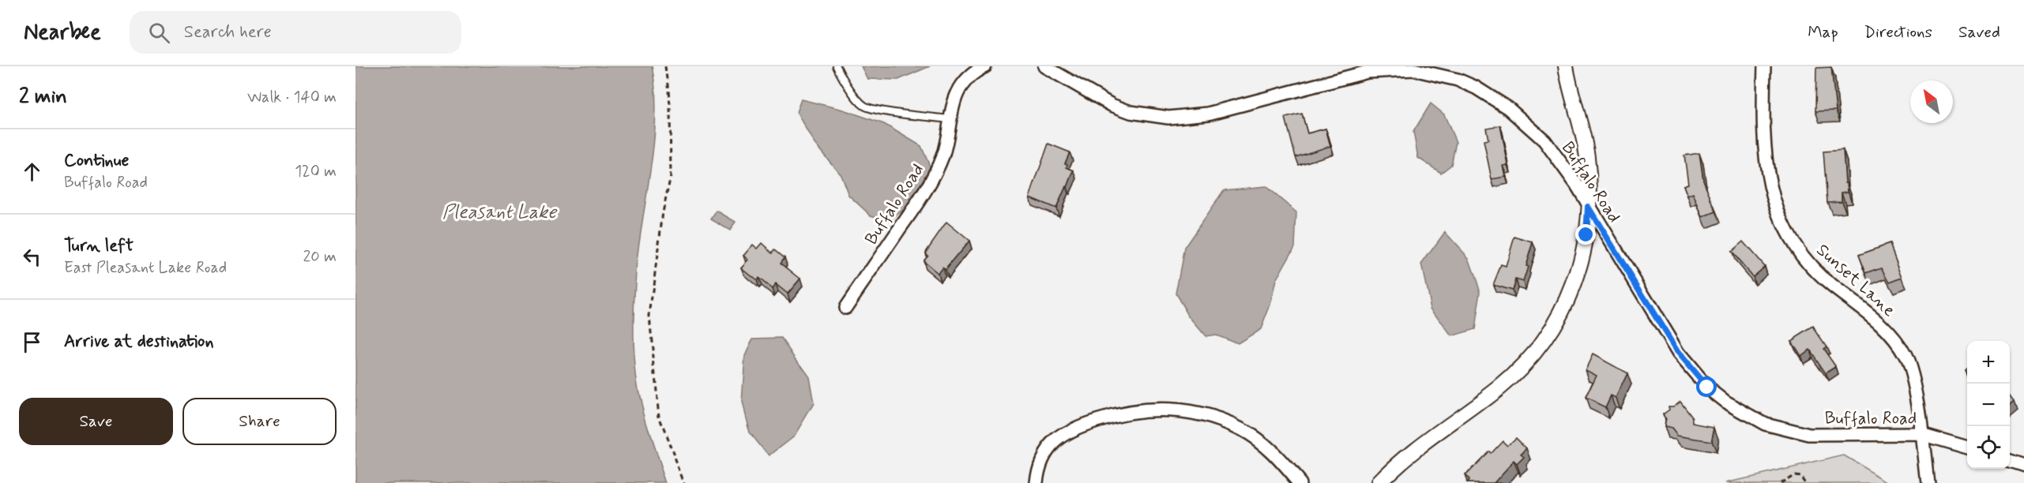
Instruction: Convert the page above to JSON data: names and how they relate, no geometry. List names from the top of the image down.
{
  "streets": {
    "street": ["Buffalo Road", "Sunset Lane"]
  },
  "crossings": [
    ["Buffalo Road", "Sunset Lane"]
  ],
  "water": ["Pleasant Lake"],
  "north": "top left",
  "page": {
    "header": "Nearbee",
    "search": "Search here",
    "nav": ["Map", "Directions", "Saved"],
    "heading": ["2 min", "Walk · 140 m"],
    "list": [
      ["Continue", "Buffalo Road", "120 m"],
      ["Turn left", "East Pleasant Lake Road", "20 m"],
      "Arrive at destination"
    ],
    "map_buttons": ["+", "−"],
    "buttons": ["Save", "Share"]
  }
}
